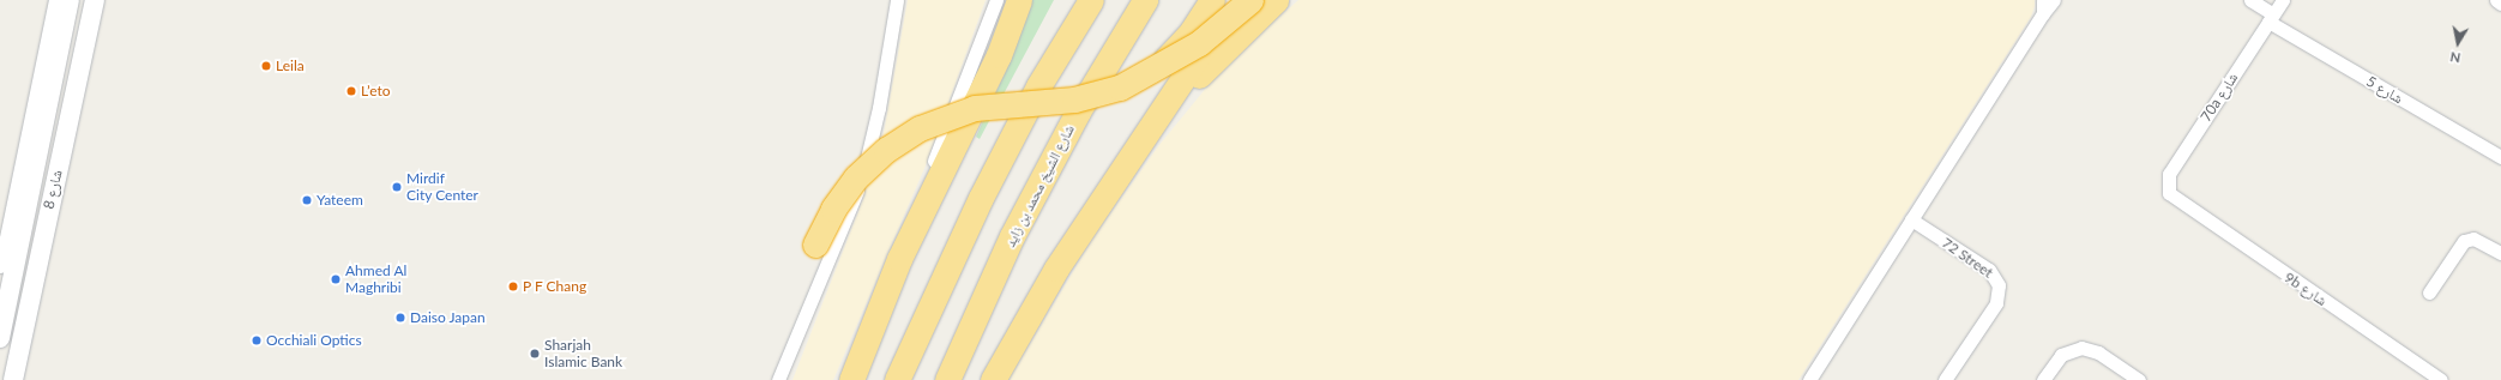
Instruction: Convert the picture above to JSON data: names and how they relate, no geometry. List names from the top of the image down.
{
  "streets": {
    "highway": ["شارع الشيخ محمد بن زايد"],
    "street": [
      "شارع 5",
      "70a شارع",
      "شارع 8",
      "72 Street",
      "9b شارع"
    ]
  },
  "crossings": [
    ["شارع 5", "70a شارع"],
    ["70a شارع", "9b شارع"]
  ],
  "places": [
    "Leila",
    "L’eto",
    "Mirdif City Center",
    "Yateem",
    "Ahmed Al Maghribi",
    "P F Chang",
    "Daiso Japan",
    "Occhiali Optics",
    "Sharjah Islamic Bank"
  ],
  "north": "bottom"
}
